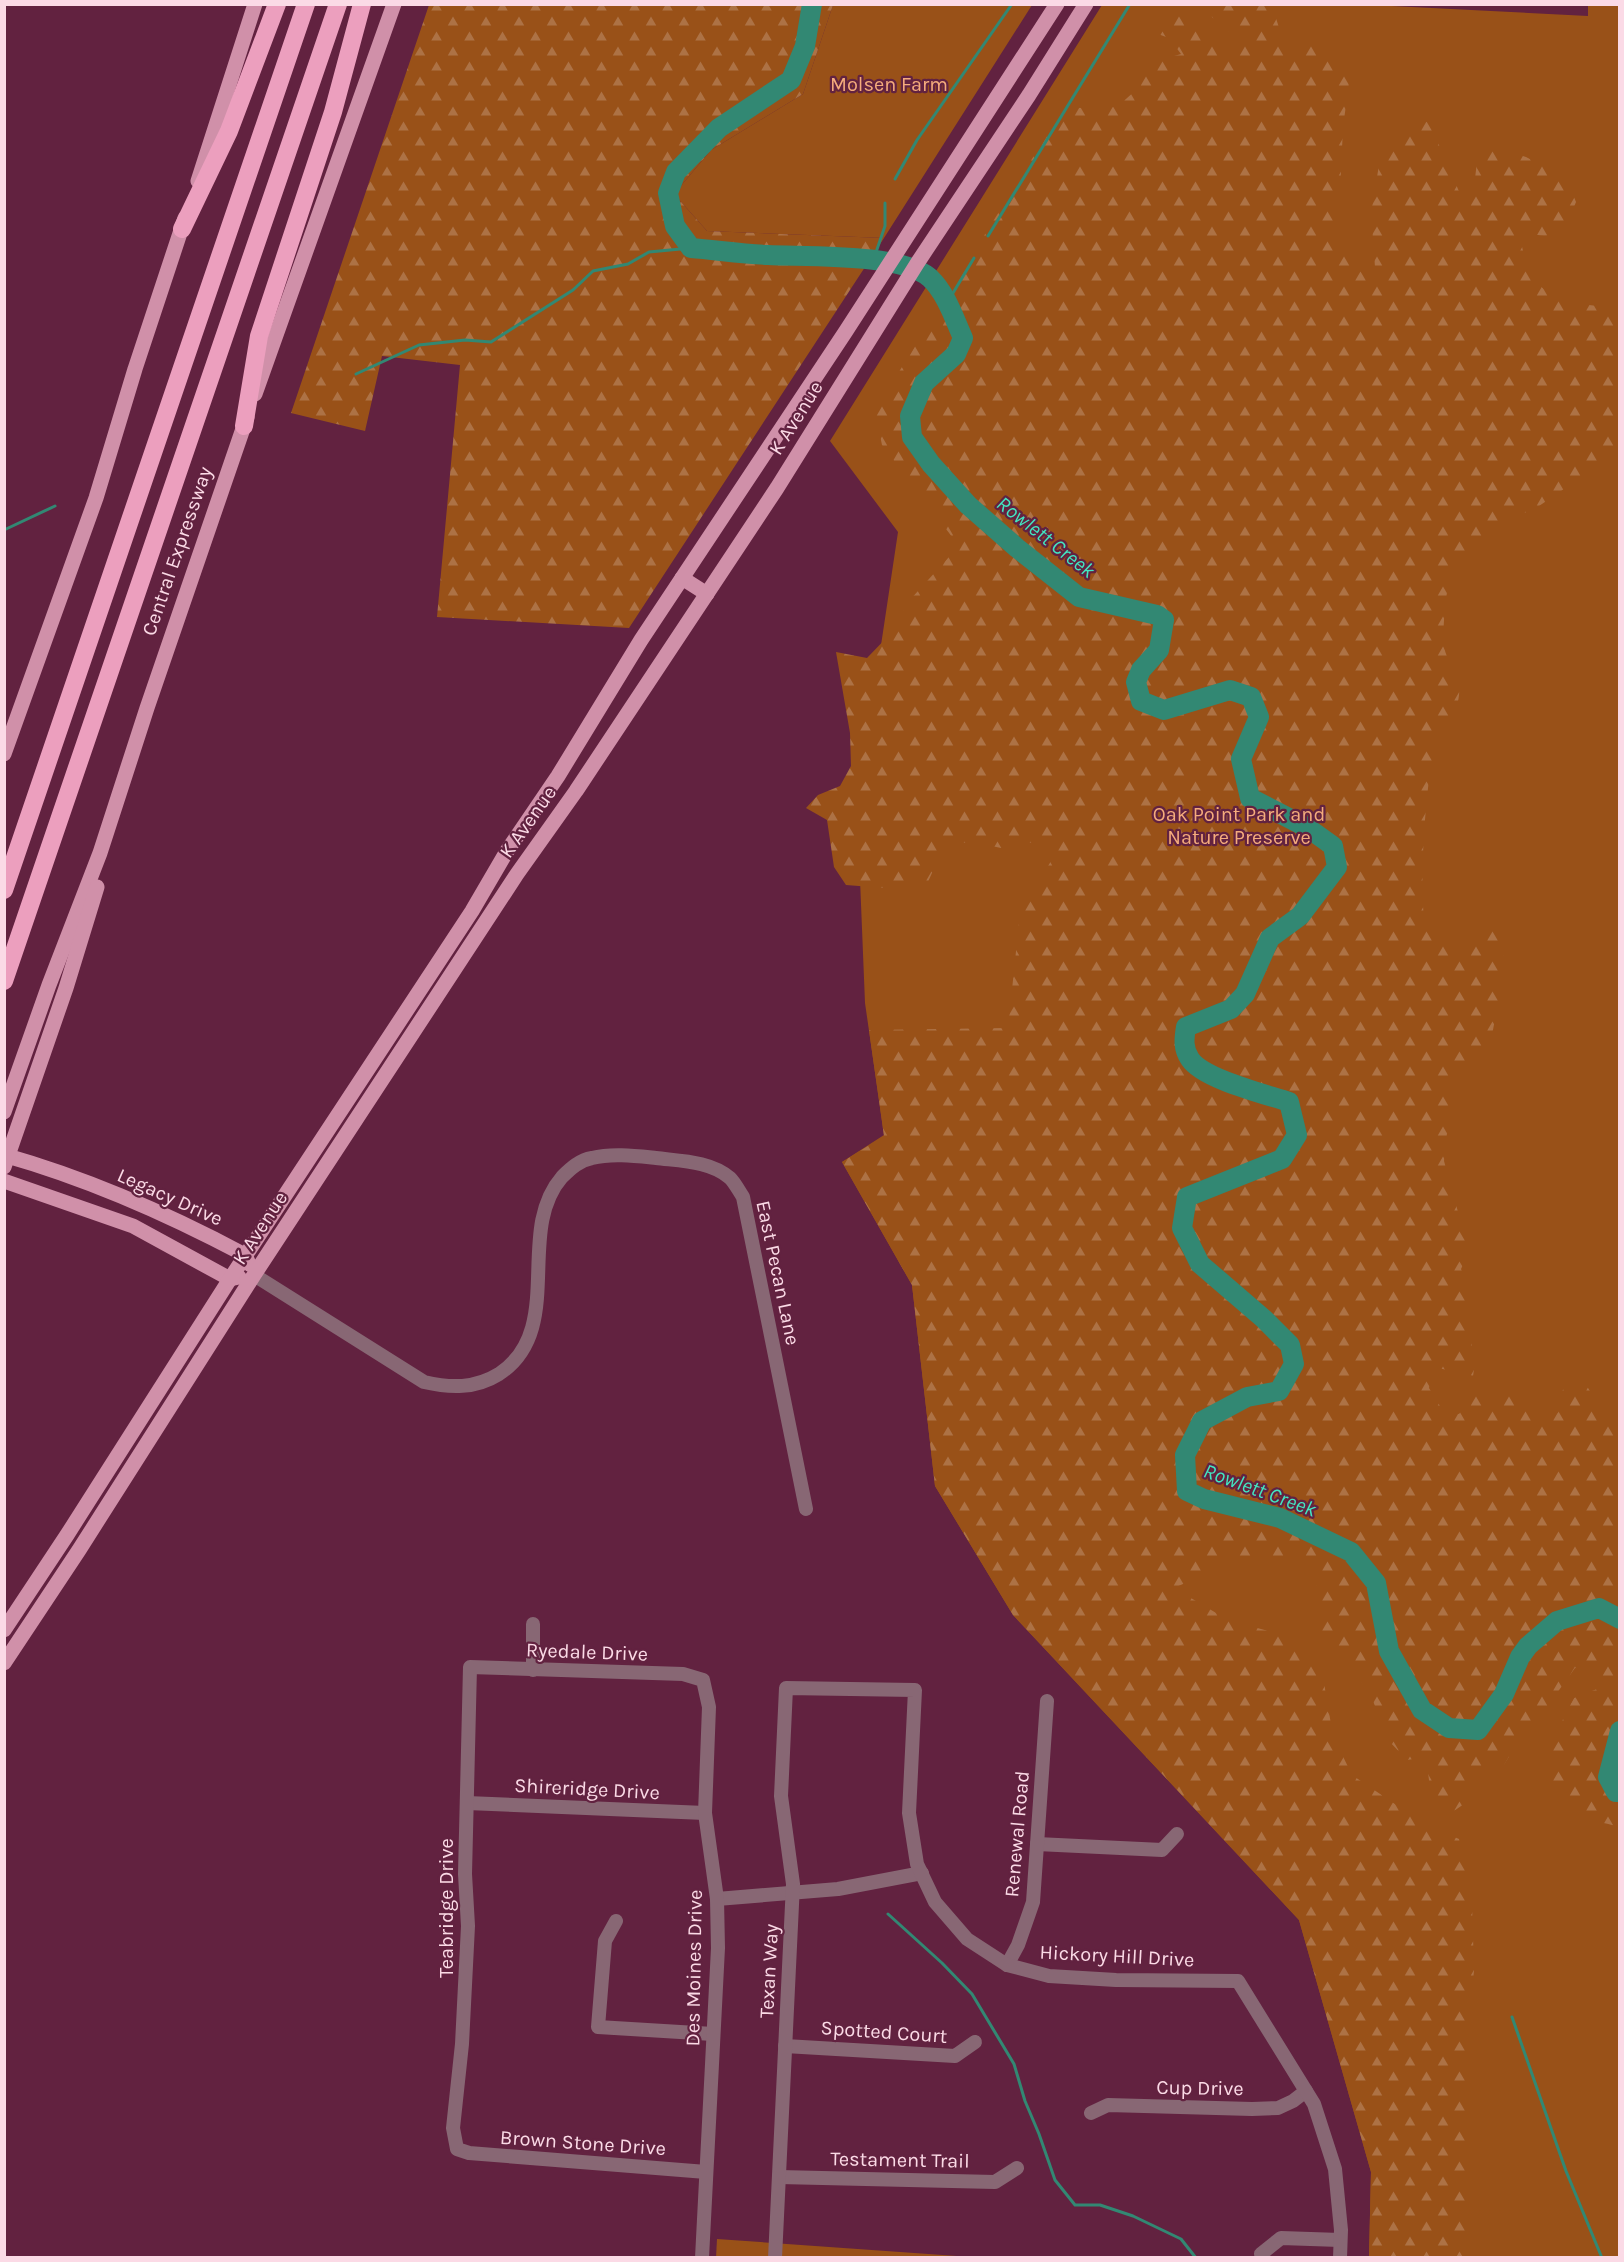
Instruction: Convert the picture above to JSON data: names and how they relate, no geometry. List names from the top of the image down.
{
  "streets": {
    "highway": ["Central Expressway"],
    "main road": ["K Avenue", "Legacy Drive"],
    "street": [
      "East Pecan Lane",
      "Ryedale Drive",
      "Shireridge Drive",
      "Renewal Road",
      "Teabridge Drive",
      "Hickory Hill Drive",
      "Des Moines Drive",
      "Texan Way",
      "Spotted Court",
      "Cup Drive",
      "Brown Stone Drive",
      "Testament Trail"
    ]
  },
  "crossings": [
    ["K Avenue", "Legacy Drive"],
    ["K Avenue", "East Pecan Lane"],
    ["Ryedale Drive", "Teabridge Drive"],
    ["Ryedale Drive", "Des Moines Drive"],
    ["Shireridge Drive", "Teabridge Drive"],
    ["Shireridge Drive", "Des Moines Drive"],
    ["Renewal Road", "Hickory Hill Drive"],
    ["Teabridge Drive", "Brown Stone Drive"],
    ["Hickory Hill Drive", "Texan Way"],
    ["Hickory Hill Drive", "Cup Drive"],
    ["Des Moines Drive", "Brown Stone Drive"],
    ["Texan Way", "Spotted Court"],
    ["Texan Way", "Testament Trail"]
  ],
  "water": ["Rowlett Creek"],
  "parks": ["Molsen Farm", "Oak Point Park and Nature Preserve"]
}
